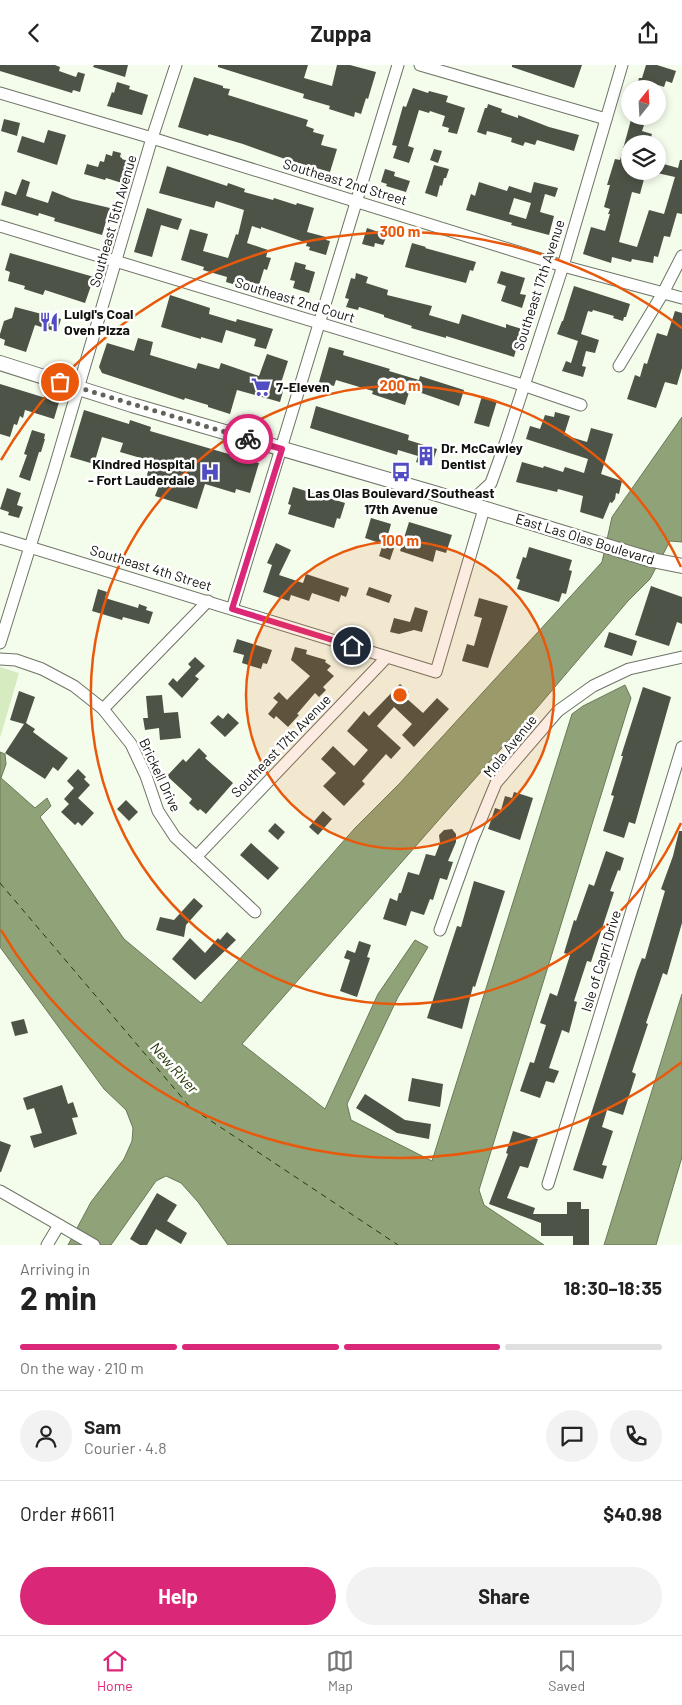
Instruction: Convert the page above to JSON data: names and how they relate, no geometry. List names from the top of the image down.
{
  "streets": {
    "main road": ["East Las Olas Boulevard"],
    "street": [
      "Southeast 2nd Street",
      "Southeast 15th Avenue",
      "Southeast 17th Avenue",
      "Southeast 2nd Court",
      "Southeast 4th Street",
      "Mola Avenue",
      "Brickell Drive",
      "Isle of Capri Drive"
    ]
  },
  "crossings": [
    ["Southeast 2nd Street", "Southeast 15th Avenue"],
    ["Southeast 2nd Street", "Southeast 17th Avenue"],
    ["Southeast 15th Avenue", "Southeast 2nd Court"],
    ["Southeast 15th Avenue", "East Las Olas Boulevard"],
    ["Southeast 15th Avenue", "Southeast 4th Street"],
    ["Southeast 17th Avenue", "Southeast 2nd Court"],
    ["Southeast 17th Avenue", "East Las Olas Boulevard"],
    ["Southeast 17th Avenue", "Southeast 4th Street"],
    ["Southeast 17th Avenue", "Brickell Drive"],
    ["East Las Olas Boulevard", "Southeast 4th Street"]
  ],
  "water": ["New River"],
  "places": {
    "restaurant": ["Luigi's Coal Oven Pizza"],
    "supermarket": ["7-Eleven"],
    "building": ["Dr. McCawley Dentist"],
    "hospital": ["Kindred Hospital - Fort Lauderdale"],
    "bus stop": ["Las Olas Boulevard/Southeast 17th Avenue"]
  },
  "north": "top",
  "page": {
    "header": "Zuppa",
    "heading": ["2 min", "Arriving in", "18:30–18:35"],
    "panel": [
      "Sam",
      "Courier · 4.8",
      "Order #6611",
      "$40.98"
    ],
    "bar": "On the way · 210 m",
    "buttons": ["Help", "Share"],
    "tabs": ["Home", "Map", "Saved"]
  },
  "rings": ["300 m", "200 m", "100 m"]
}
